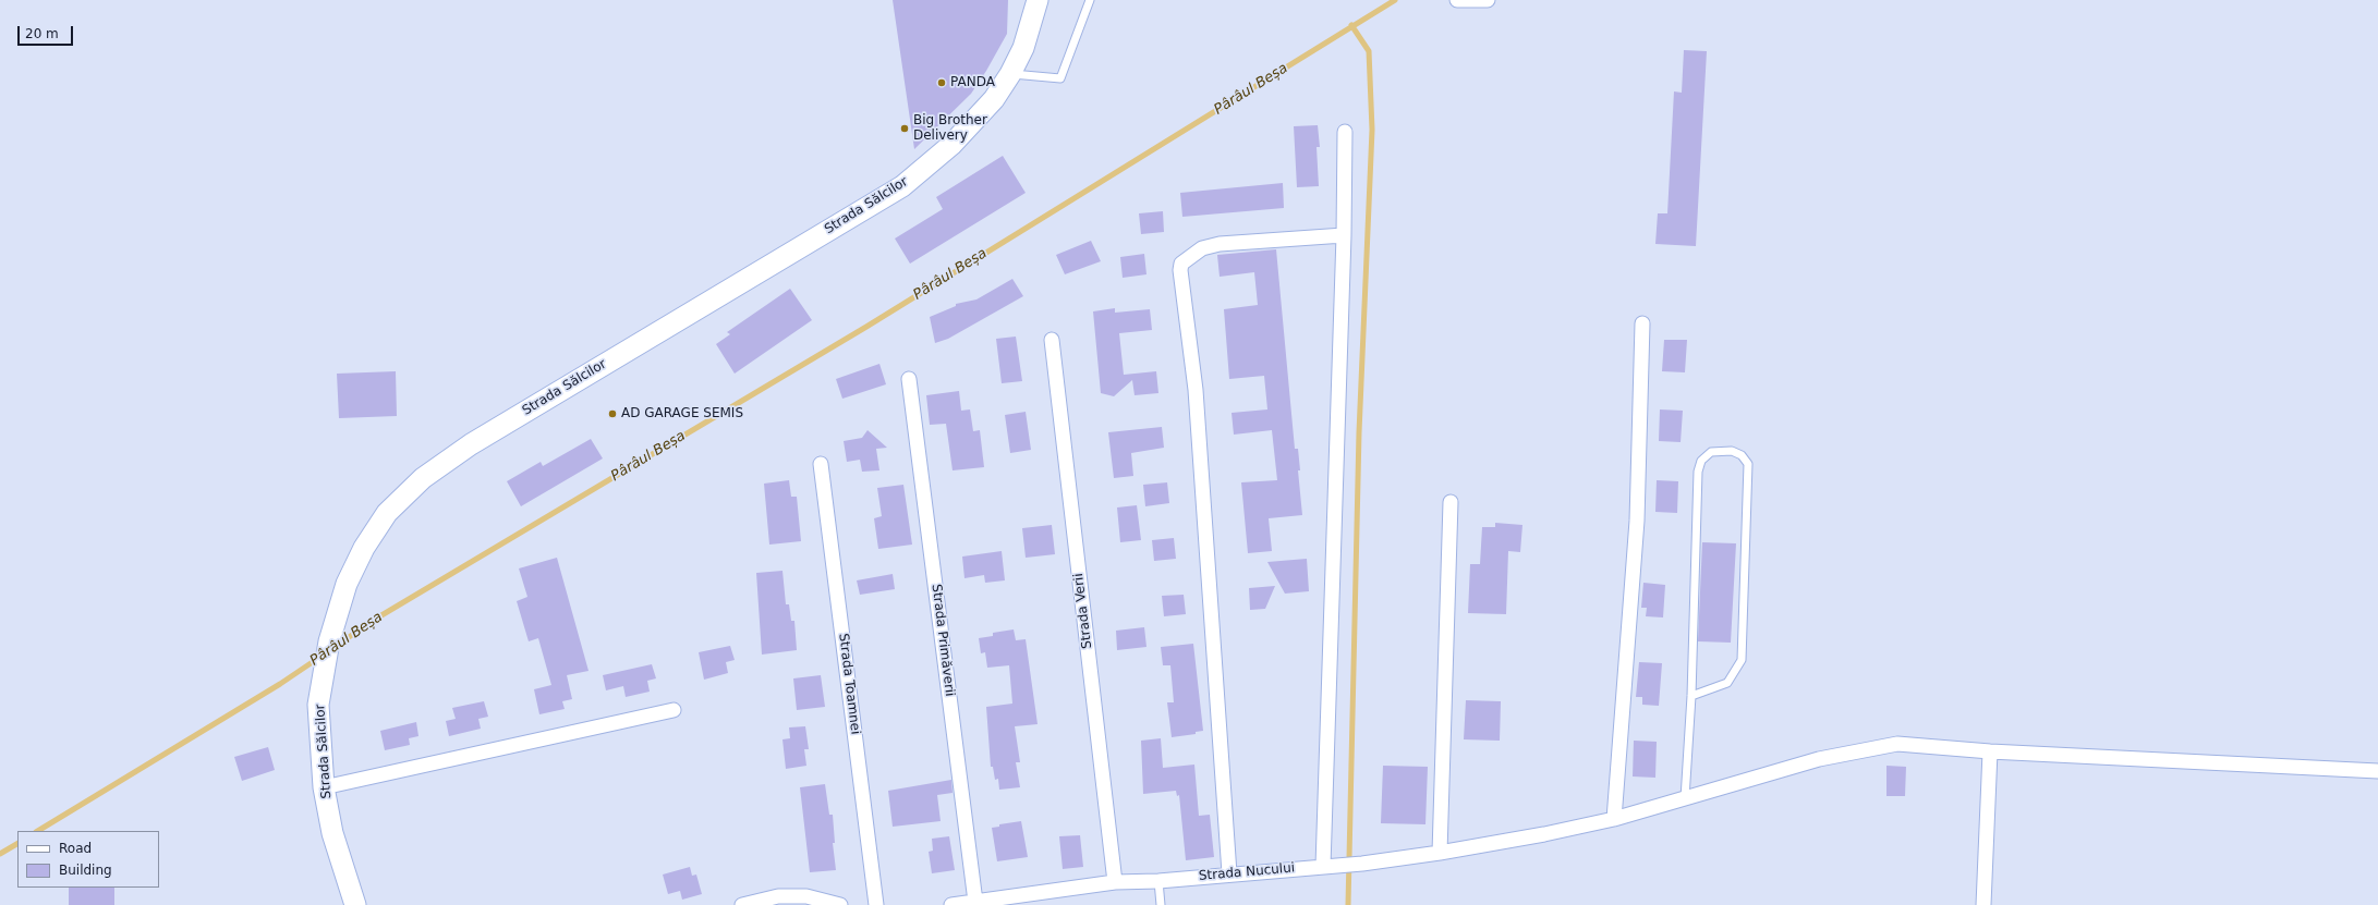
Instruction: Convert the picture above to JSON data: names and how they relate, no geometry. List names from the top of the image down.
{
  "streets": {
    "main road": ["Strada Sălcilor"],
    "street": [
      "Strada Verii",
      "Strada Primăverii",
      "Strada Toamnei",
      "Strada Nucului"
    ]
  },
  "crossings": [
    ["Strada Verii", "Strada Nucului"],
    ["Strada Primăverii", "Strada Nucului"]
  ],
  "water": ["Pârâul Beșa"],
  "places": ["PANDA", "Big Brother Delivery", "AD GARAGE SEMIS"],
  "legend": ["Road", "Building"],
  "scale_bar": "20 m"
}
